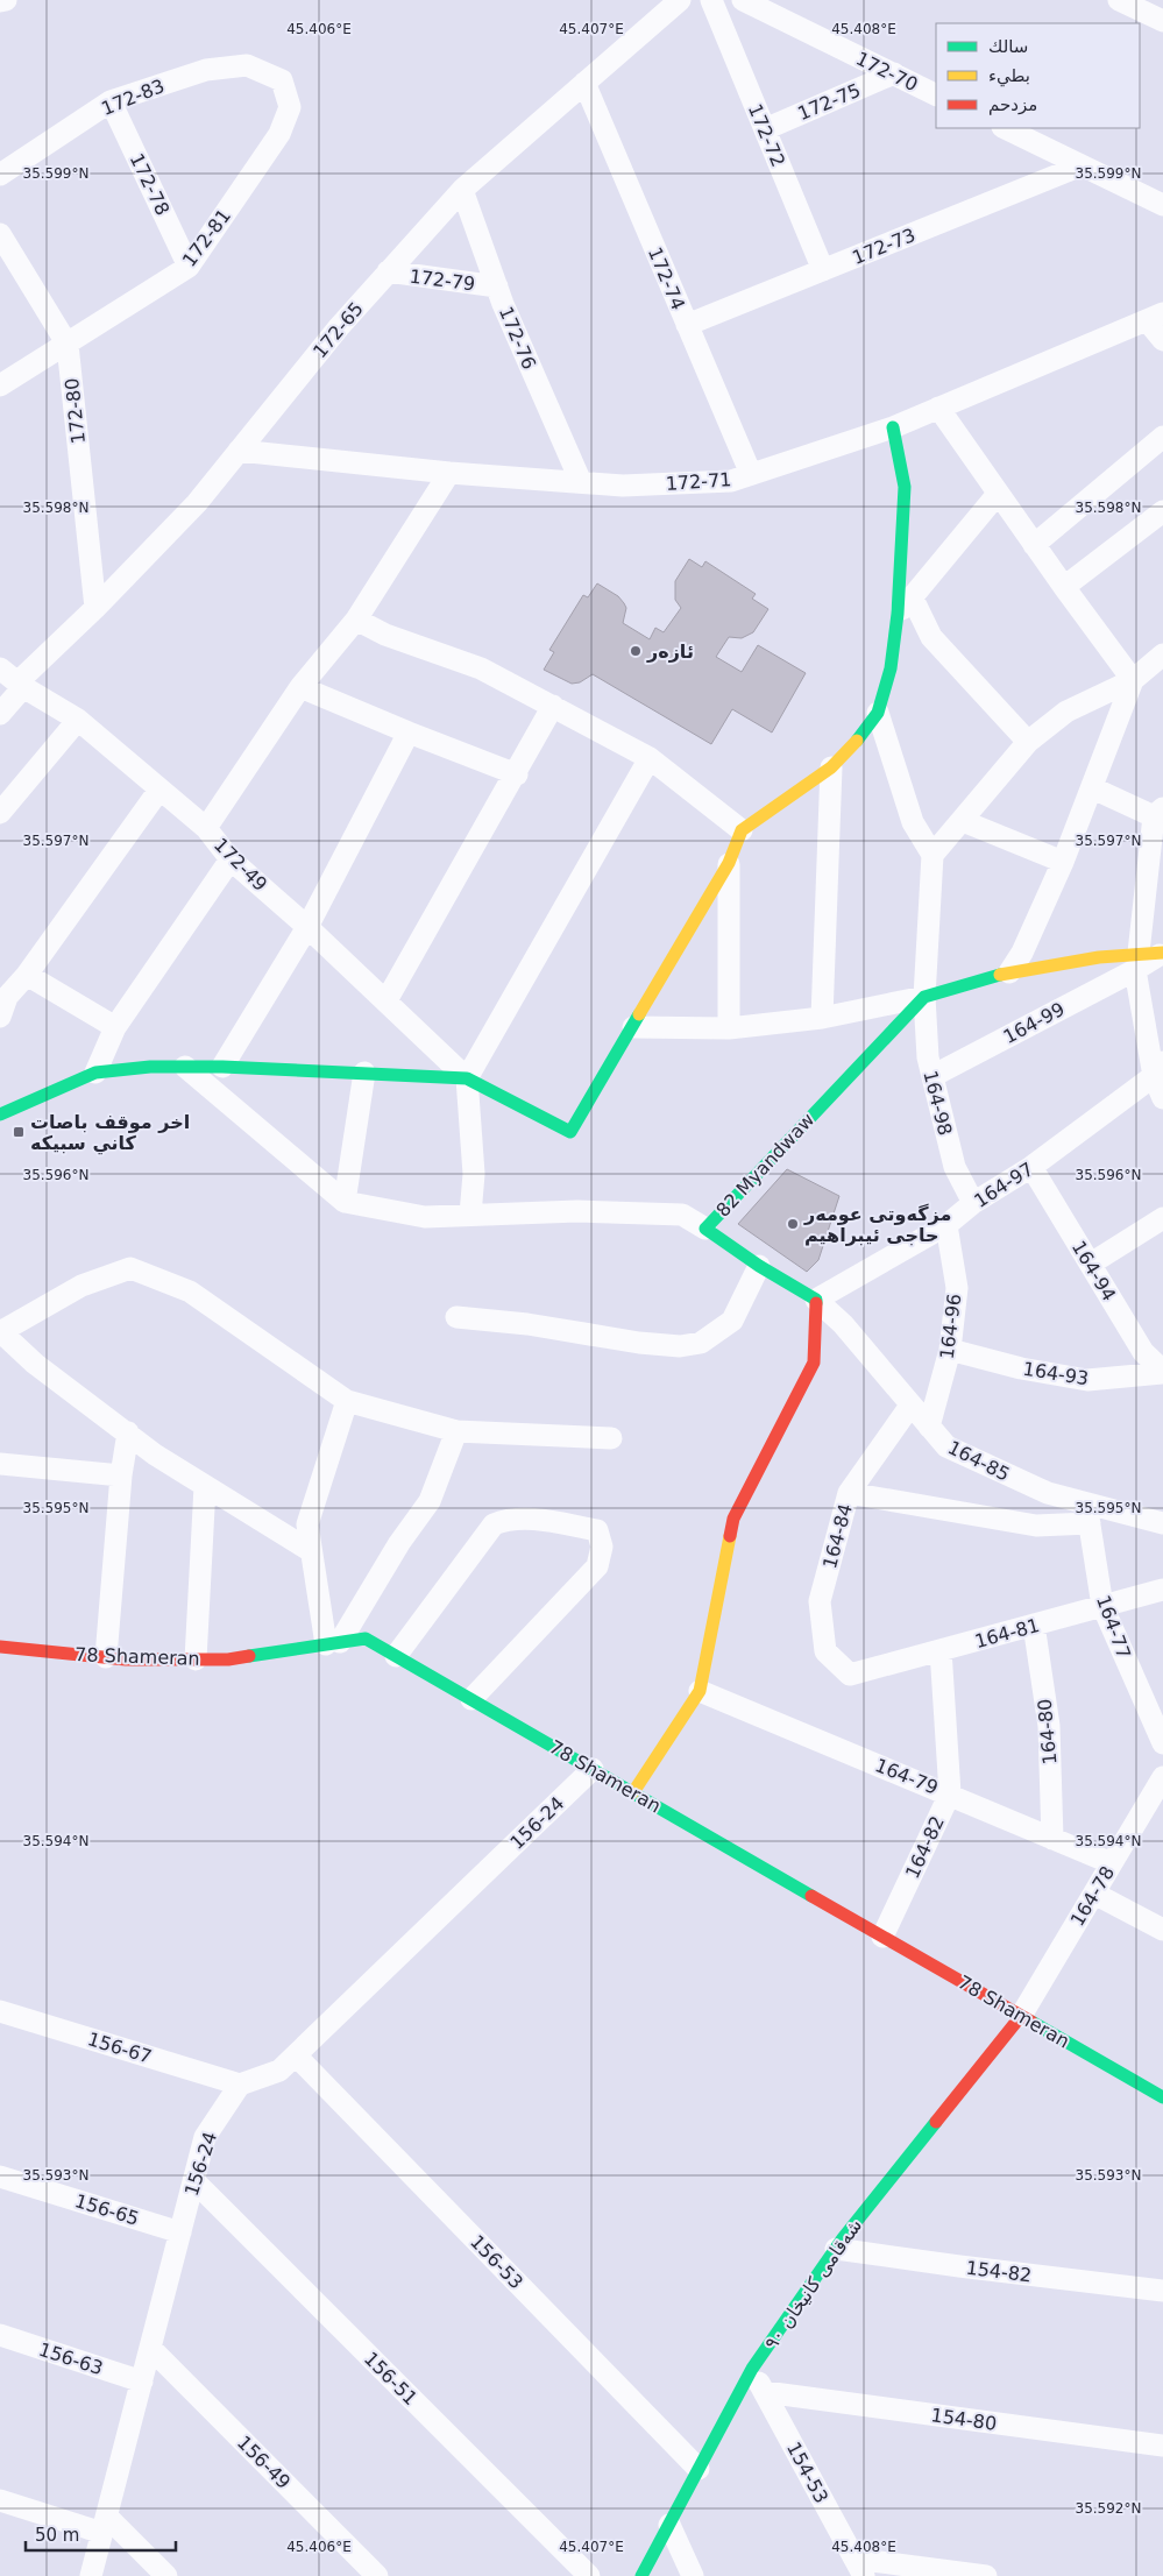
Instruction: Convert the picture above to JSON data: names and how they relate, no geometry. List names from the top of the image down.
{
  "streets": {
    "street": [
      "172-70",
      "172-83",
      "172-75",
      "172-72",
      "172-78",
      "172-81",
      "172-73",
      "172-74",
      "172-79",
      "172-65",
      "172-76",
      "172-80",
      "172-71",
      "172-49",
      "164-99",
      "164-98",
      "82 Myandwaw",
      "164-97",
      "164-94",
      "164-96",
      "164-93",
      "164-85",
      "164-84",
      "164-77",
      "164-81",
      "78 Shameran",
      "164-80",
      "164-79",
      "156-24",
      "164-82",
      "164-78",
      "156-67",
      "156-65",
      "156-53",
      "154-82",
      "شەقامی کانیخان ٩٠",
      "156-63",
      "156-51",
      "154-80",
      "156-49",
      "154-53"
    ]
  },
  "crossings": [
    ["172-70", "172-75"],
    ["172-83", "172-78"],
    ["172-83", "172-81"],
    ["172-75", "172-72"],
    ["172-72", "172-73"],
    ["172-78", "172-81"],
    ["172-81", "172-80"],
    ["172-73", "172-74"],
    ["172-74", "172-65"],
    ["172-74", "172-71"],
    ["172-79", "172-65"],
    ["172-79", "172-76"],
    ["172-65", "172-76"],
    ["172-65", "172-80"],
    ["172-65", "172-71"],
    ["172-65", "172-49"],
    ["172-76", "172-71"],
    ["164-99", "164-98"],
    ["164-99", "82 Myandwaw"],
    ["164-98", "82 Myandwaw"],
    ["164-98", "164-97"],
    ["82 Myandwaw", "164-97"],
    ["82 Myandwaw", "164-85"],
    ["164-97", "164-94"],
    ["164-97", "164-96"],
    ["164-97", "164-85"],
    ["164-94", "164-93"],
    ["164-96", "164-93"],
    ["164-96", "164-85"],
    ["164-85", "164-84"],
    ["164-85", "164-77"],
    ["164-84", "164-81"],
    ["164-77", "164-81"],
    ["164-81", "164-80"],
    ["164-81", "164-82"],
    ["78 Shameran", "156-24"],
    ["78 Shameran", "164-82"],
    ["78 Shameran", "164-78"],
    ["78 Shameran", "شەقامی کانیخان ٩٠"],
    ["164-80", "164-79"],
    ["164-79", "164-82"],
    ["164-79", "164-78"],
    ["156-24", "156-67"],
    ["156-24", "156-65"],
    ["156-24", "156-53"],
    ["156-24", "156-63"],
    ["156-24", "156-51"],
    ["156-24", "156-49"],
    ["164-78", "شەقامی کانیخان ٩٠"],
    ["156-53", "شەقامی کانیخان ٩٠"],
    ["154-82", "شەقامی کانیخان ٩٠"],
    ["شەقامی کانیخان ٩٠", "154-53"],
    ["154-80", "154-53"]
  ],
  "places": {
    "other": ["ئازەر", "مزگەوتی عومەر حاجی ئیبراهیم"],
    "transit": ["اخر موقف باصات كاني سبيكه"]
  },
  "legend": ["سالك", "بطيء", "مزدحم"],
  "scale_bar": "50 m",
  "coordinates": [
    "45.406°E",
    "45.407°E",
    "45.408°E",
    "35.599°N",
    "35.598°N",
    "35.597°N",
    "35.596°N",
    "35.595°N",
    "35.594°N",
    "35.593°N",
    "35.592°N"
  ]
}
